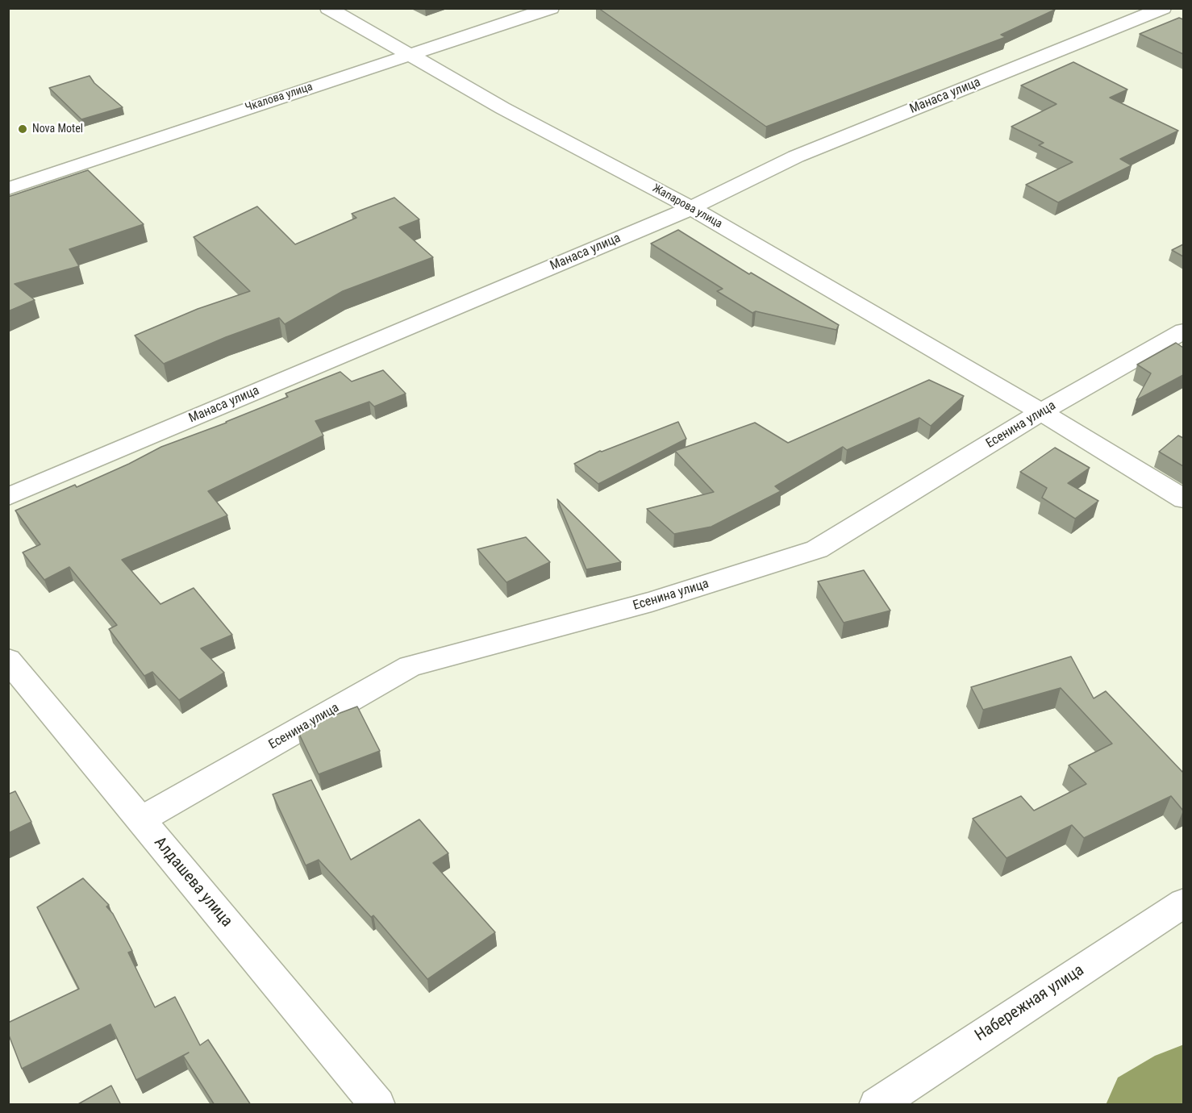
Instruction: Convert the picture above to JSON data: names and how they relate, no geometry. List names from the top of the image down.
{
  "streets": {
    "street": [
      "Манаса улица",
      "Чкалова улица",
      "Жапарова улица",
      "Есенина улица",
      "Алдашева улица",
      "Набережная улица"
    ]
  },
  "crossings": [
    ["Манаса улица", "Жапарова улица"],
    ["Чкалова улица", "Жапарова улица"],
    ["Жапарова улица", "Есенина улица"],
    ["Есенина улица", "Алдашева улица"]
  ],
  "places": ["Nova Motel"]
}
